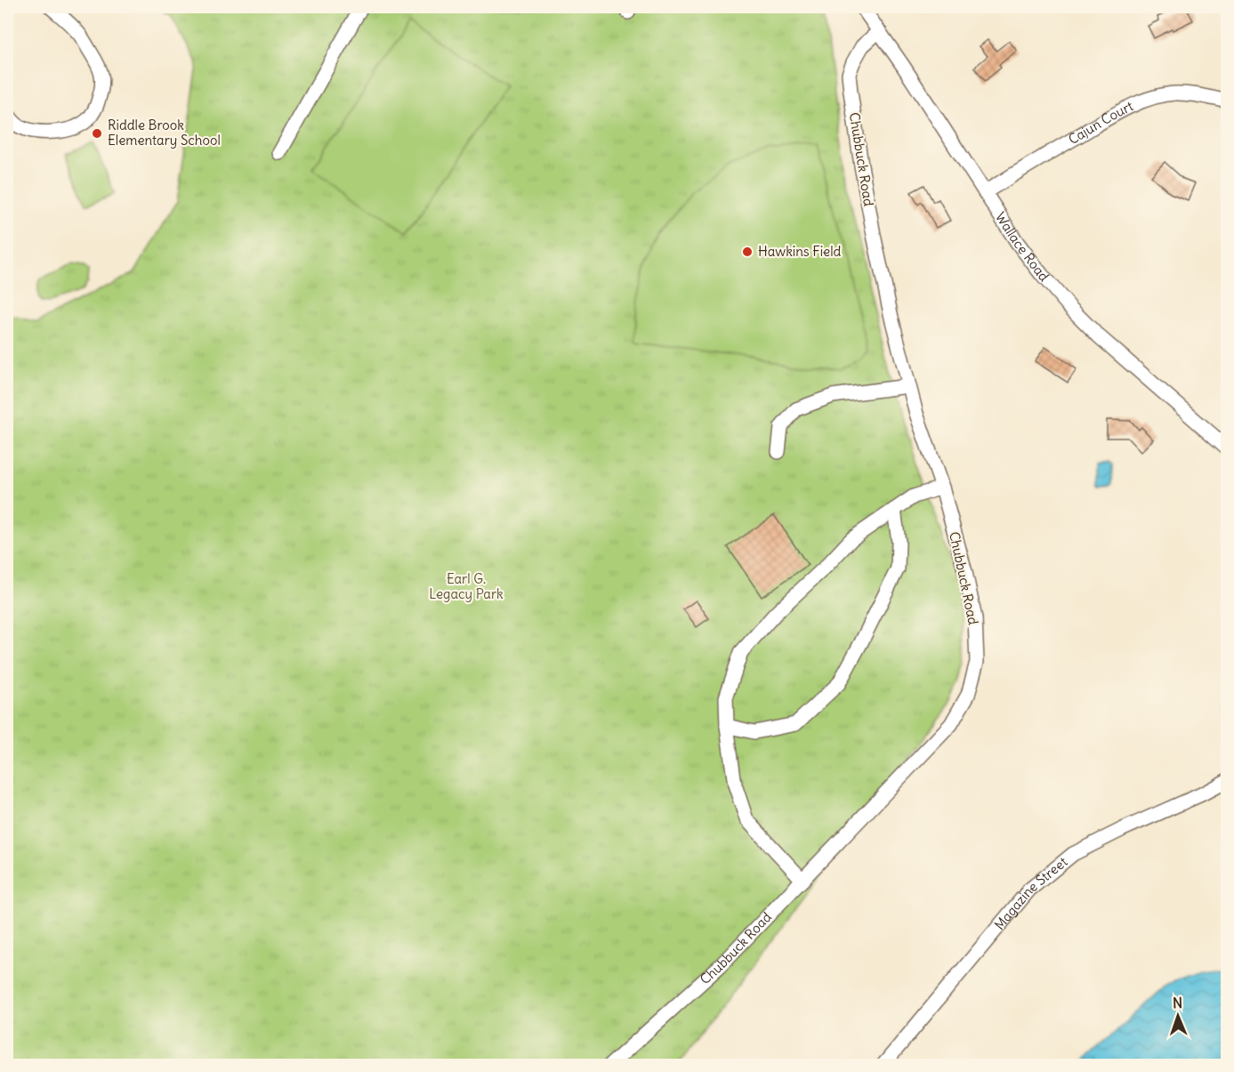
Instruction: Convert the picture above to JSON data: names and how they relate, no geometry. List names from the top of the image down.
{
  "streets": {
    "street": [
      "Cajun Court",
      "Chubbuck Road",
      "Wallace Road",
      "Magazine Street"
    ]
  },
  "crossings": [
    ["Cajun Court", "Wallace Road"],
    ["Chubbuck Road", "Wallace Road"]
  ],
  "parks": ["Earl G. Legacy Park"],
  "places": ["Riddle Brook Elementary School", "Hawkins Field"],
  "north": "top"
}
